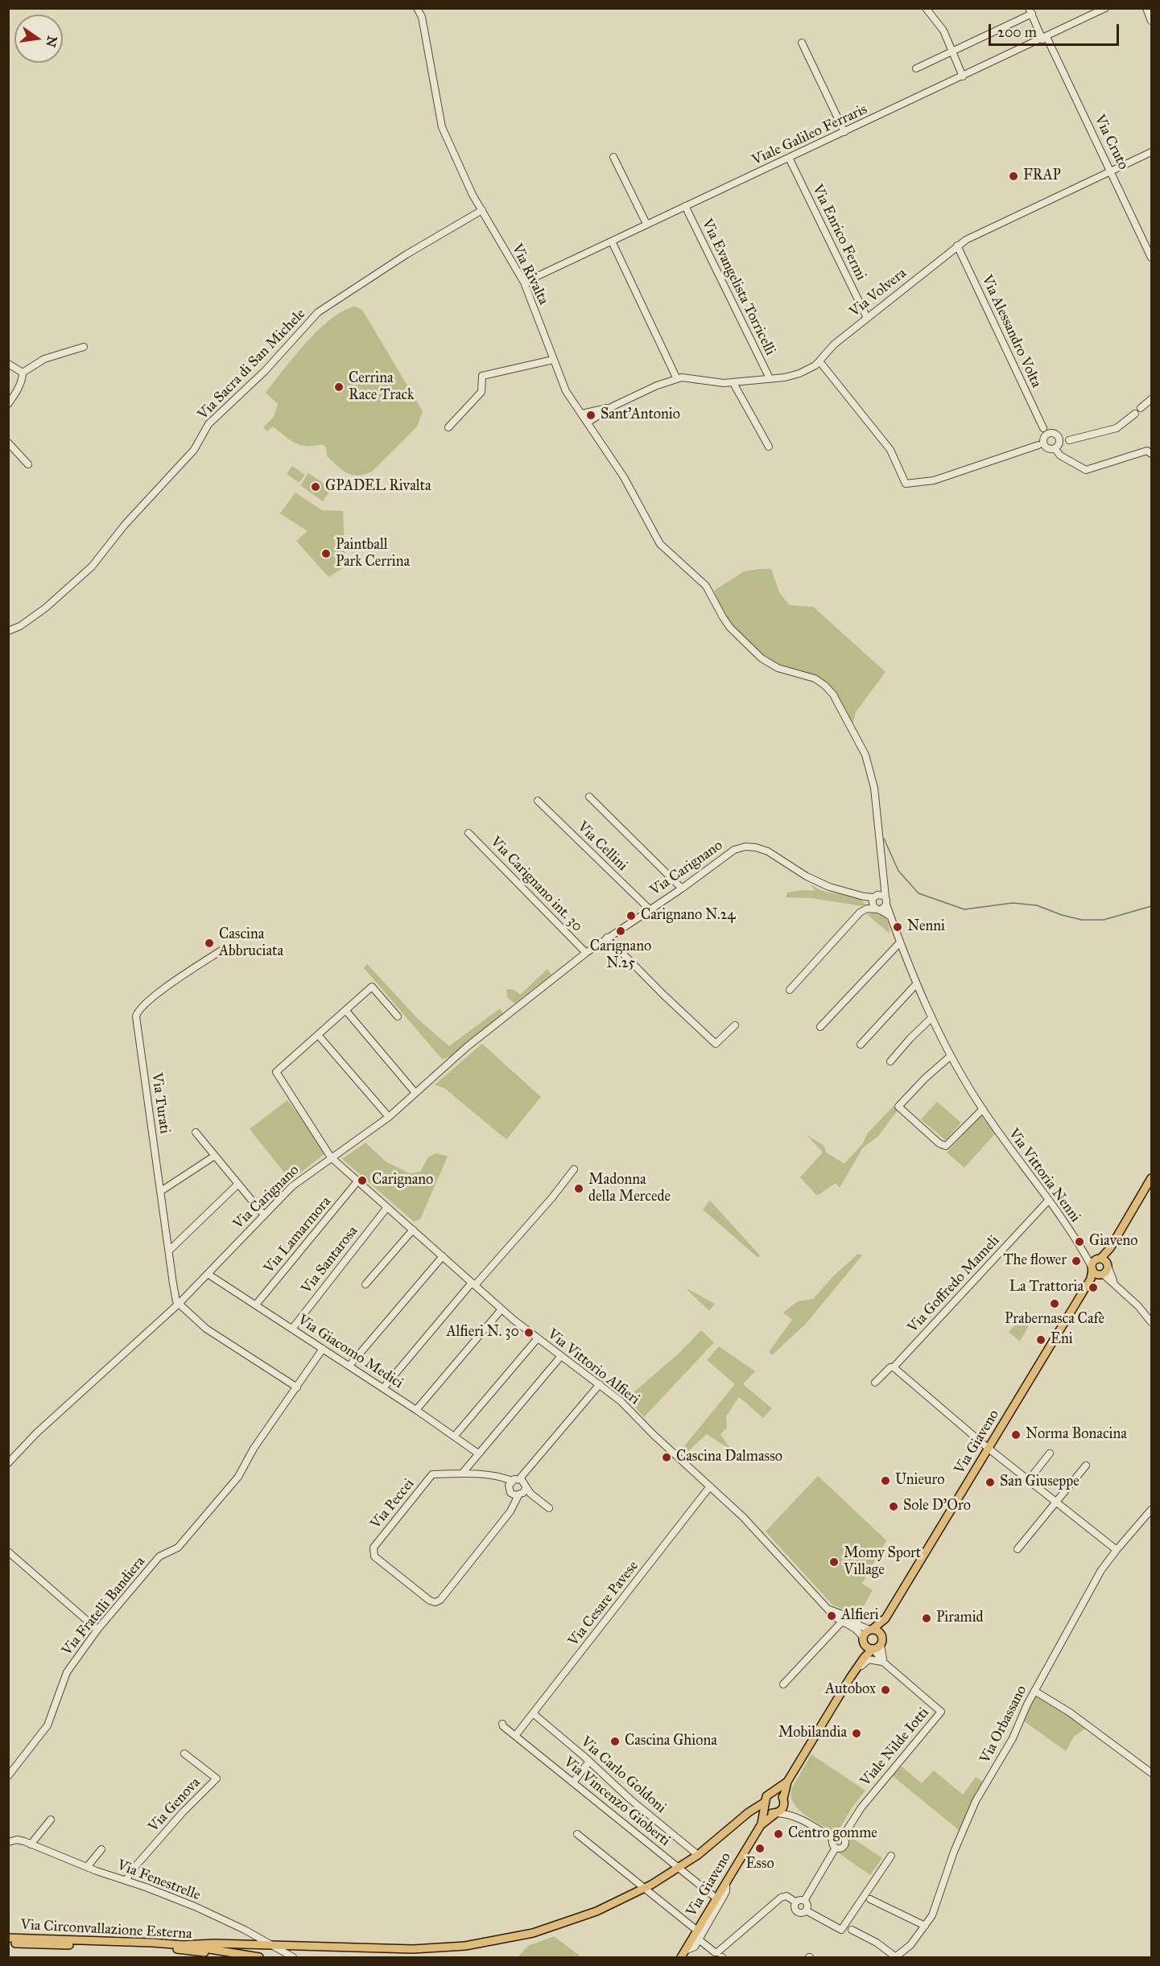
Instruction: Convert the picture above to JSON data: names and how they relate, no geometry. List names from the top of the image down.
{
  "streets": {
    "main road": ["Via Giaveno", "Via Circonvallazione Esterna"],
    "street": [
      "Viale Galileo Ferraris",
      "Via Cruto",
      "Via Enrico Fermi",
      "Via Rivalta",
      "Via Evangelista Torricelli",
      "Via Volvera",
      "Via Alessandro Volta",
      "Via Sacra di San Michele",
      "Via Cellini",
      "Via Carignano",
      "Via Carignano int. 30",
      "Via Turati",
      "Via Vittoria Nenni",
      "Via Lamarmora",
      "Via Santarosa",
      "Via Goffredo Mameli",
      "Via Giacomo Medici",
      "Via Vittorio Alfieri",
      "Via Peccei",
      "Via Cesare Pavese",
      "Via Fratelli Bandiera",
      "Via Orbassano",
      "Viale Nilde Iotti",
      "Via Carlo Goldoni",
      "Via Vincenzo Gioberti",
      "Via Genova",
      "Via Fenestrelle"
    ]
  },
  "crossings": [
    ["Viale Galileo Ferraris", "Via Cruto"],
    ["Viale Galileo Ferraris", "Via Enrico Fermi"],
    ["Viale Galileo Ferraris", "Via Rivalta"],
    ["Viale Galileo Ferraris", "Via Evangelista Torricelli"],
    ["Via Cruto", "Via Volvera"],
    ["Via Enrico Fermi", "Via Volvera"],
    ["Via Rivalta", "Via Volvera"],
    ["Via Rivalta", "Via Sacra di San Michele"],
    ["Via Rivalta", "Via Carignano"],
    ["Via Rivalta", "Via Vittoria Nenni"],
    ["Via Evangelista Torricelli", "Via Volvera"],
    ["Via Volvera", "Via Alessandro Volta"],
    ["Via Cellini", "Via Carignano"],
    ["Via Carignano", "Via Carignano int. 30"],
    ["Via Carignano", "Via Turati"],
    ["Via Carignano", "Via Vittoria Nenni"],
    ["Via Carignano", "Via Giacomo Medici"],
    ["Via Carignano", "Via Vittorio Alfieri"],
    ["Via Vittoria Nenni", "Via Goffredo Mameli"],
    ["Via Vittoria Nenni", "Via Giaveno"],
    ["Via Lamarmora", "Via Giacomo Medici"],
    ["Via Lamarmora", "Via Vittorio Alfieri"],
    ["Via Santarosa", "Via Giacomo Medici"],
    ["Via Santarosa", "Via Vittorio Alfieri"],
    ["Via Giacomo Medici", "Via Fratelli Bandiera"],
    ["Via Vittorio Alfieri", "Via Giaveno"],
    ["Via Vittorio Alfieri", "Via Peccei"],
    ["Via Vittorio Alfieri", "Via Cesare Pavese"],
    ["Via Giaveno", "Viale Nilde Iotti"],
    ["Via Giaveno", "Via Vincenzo Gioberti"],
    ["Via Cesare Pavese", "Via Carlo Goldoni"],
    ["Via Cesare Pavese", "Via Vincenzo Gioberti"],
    ["Via Genova", "Via Fenestrelle"]
  ],
  "places": [
    "FRAP",
    "Cerrina Race Track",
    "Sant'Antonio",
    "GPADEL Rivalta",
    "Paintball Park Cerrina",
    "Carignano N.24",
    "Nenni",
    "Carignano N.25",
    "Cascina Abbruciata",
    "Carignano",
    "Madonna della Mercede",
    "Giaveno",
    "The flower",
    "La Trattoria",
    "Prabernasca Cafè",
    "Alfieri N. 30",
    "Eni",
    "Norma Bonacina",
    "Cascina Dalmasso",
    "Unieuro",
    "San Giuseppe",
    "Sole D'Oro",
    "Momy Sport Village",
    "Alfieri",
    "Piramid",
    "Autobox",
    "Mobilandia",
    "Cascina Ghiona",
    "Centro gomme",
    "Esso"
  ],
  "scale_bar": "200 m",
  "north": "right"
}
